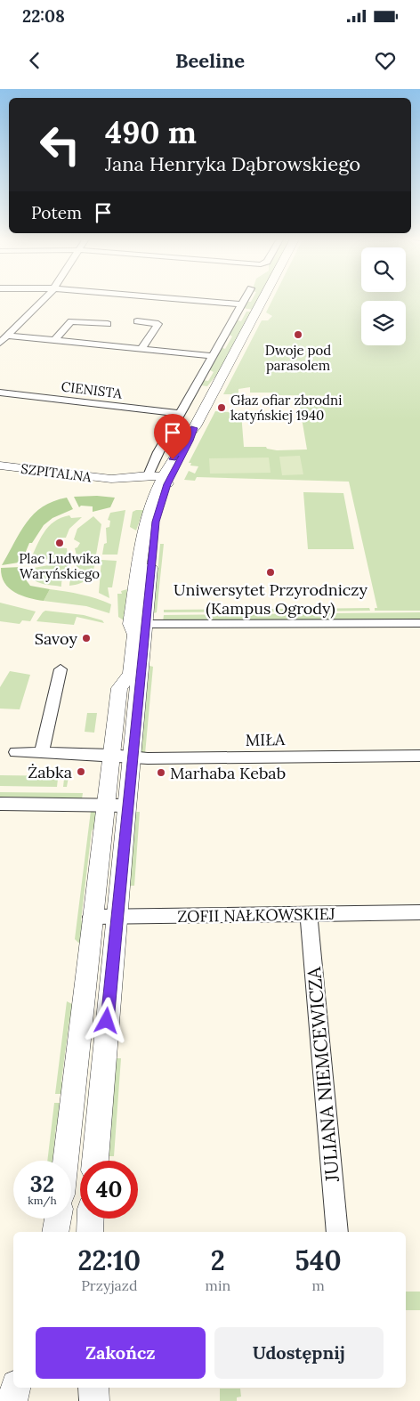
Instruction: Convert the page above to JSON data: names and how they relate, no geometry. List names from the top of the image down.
{
  "streets": {
    "street": [
      "CIENISTA",
      "SZPITALNA",
      "MIŁA",
      "ZOFII NAŁKOWSKIEJ",
      "JULIANA NIEMCEWICZA"
    ]
  },
  "crossings": [
    ["ZOFII NAŁKOWSKIEJ", "JULIANA NIEMCEWICZA"]
  ],
  "places": [
    "Dwoje pod parasolem",
    "Głaz ofiar zbrodni katyńskiej 1940",
    "Plac Ludwika Waryńskiego",
    "Uniwersytet Przyrodniczy (Kampus Ogrody)",
    "Savoy",
    "Żabka",
    "Marhaba Kebab"
  ],
  "page": {
    "status": "22:08",
    "header": "Beeline",
    "turn": ["490 m", "Jana Henryka Dąbrowskiego"],
    "then": "Potem",
    "speed": "32 km/h",
    "limit": "40",
    "eta": [
      "22:10",
      "Przyjazd",
      "2",
      "min",
      "540",
      "m"
    ],
    "buttons": ["Zakończ", "Udostępnij"]
  }
}
